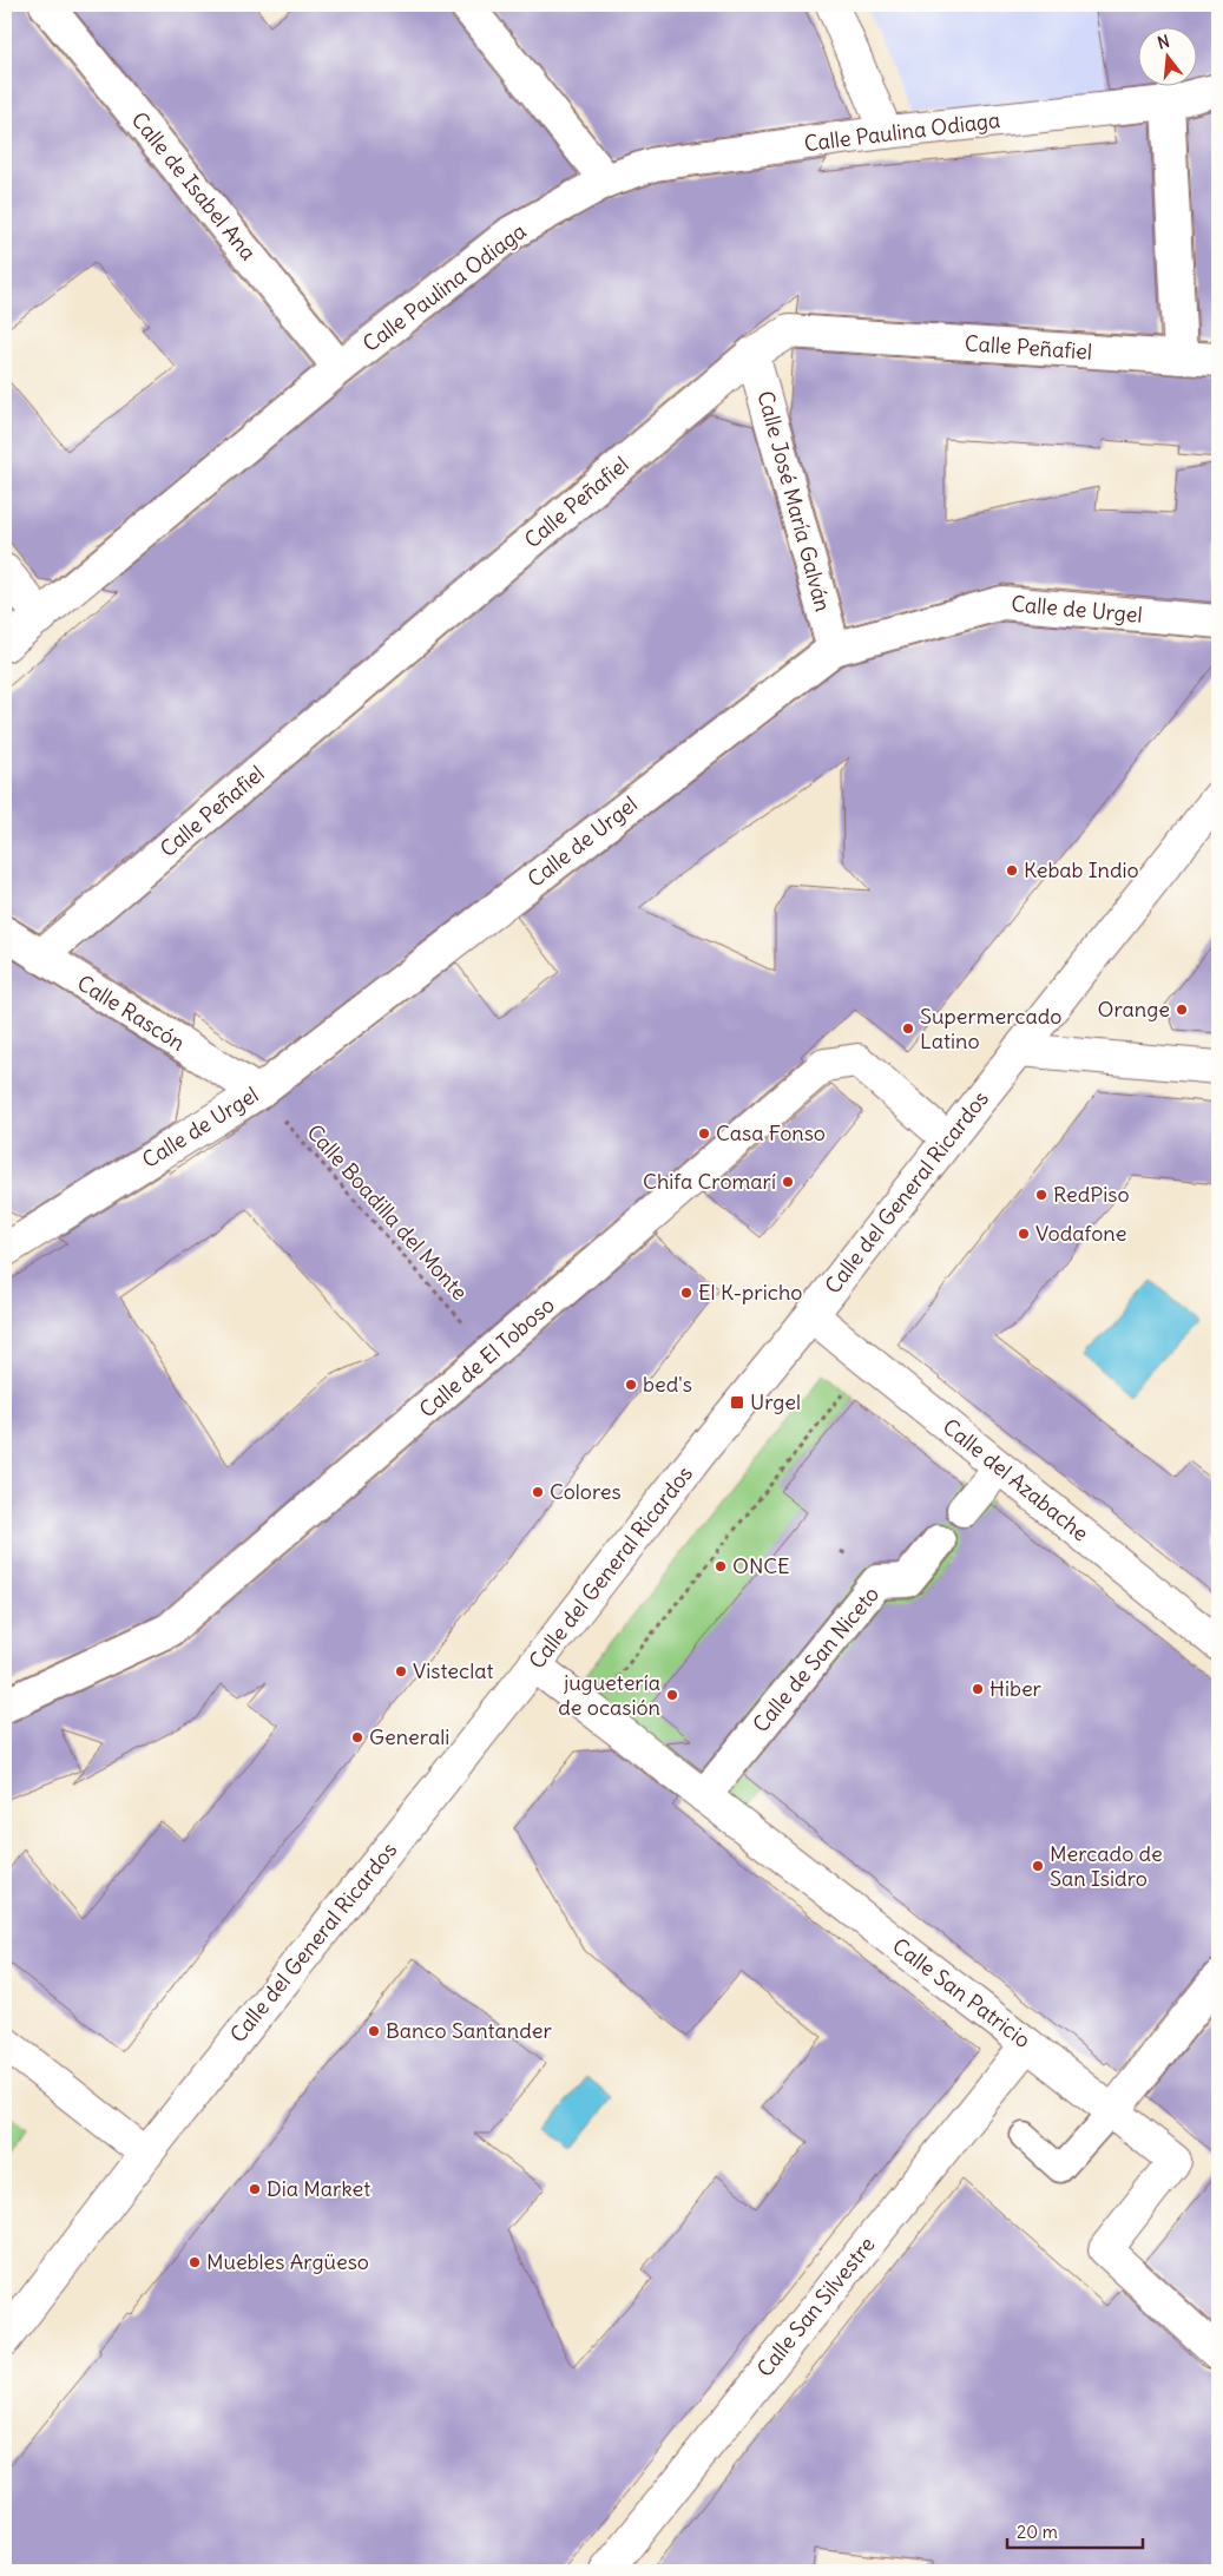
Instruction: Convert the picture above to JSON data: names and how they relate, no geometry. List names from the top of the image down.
{
  "streets": {
    "street": [
      "Calle Paulina Odiaga",
      "Calle de Isabel Ana",
      "Calle Peñafiel",
      "Calle José María Galván",
      "Calle de Urgel",
      "Calle Rascón",
      "Calle del General Ricardos",
      "Calle de El Toboso",
      "Calle del Azabache",
      "Calle de San Niceto",
      "Calle San Patricio",
      "Calle San Silvestre"
    ],
    "path": ["Calle Boadilla del Monte"]
  },
  "crossings": [
    ["Calle Paulina Odiaga", "Calle de Isabel Ana"],
    ["Calle Peñafiel", "Calle José María Galván"],
    ["Calle Peñafiel", "Calle Rascón"],
    ["Calle José María Galván", "Calle de Urgel"],
    ["Calle de Urgel", "Calle Rascón"],
    ["Calle de Urgel", "Calle Boadilla del Monte"],
    ["Calle Rascón", "Calle Boadilla del Monte"],
    ["Calle del General Ricardos", "Calle de El Toboso"],
    ["Calle del General Ricardos", "Calle del Azabache"],
    ["Calle del General Ricardos", "Calle San Patricio"],
    ["Calle Boadilla del Monte", "Calle de El Toboso"],
    ["Calle de San Niceto", "Calle San Patricio"],
    ["Calle San Patricio", "Calle San Silvestre"]
  ],
  "places": {
    "other": [
      "Kebab Indio",
      "Orange",
      "Supermercado Latino",
      "Casa Fonso",
      "Chifa Cromarí",
      "RedPiso",
      "Vodafone",
      "El K-pricho",
      "bed's",
      "Colores",
      "ONCE",
      "Visteclat",
      "Hiber",
      "juguetería de ocasión",
      "Generali",
      "Mercado de San Isidro",
      "Banco Santander",
      "Dia Market",
      "Muebles Argüeso"
    ],
    "transit": ["Urgel"]
  },
  "scale_bar": "20 m",
  "north": "top"
}
